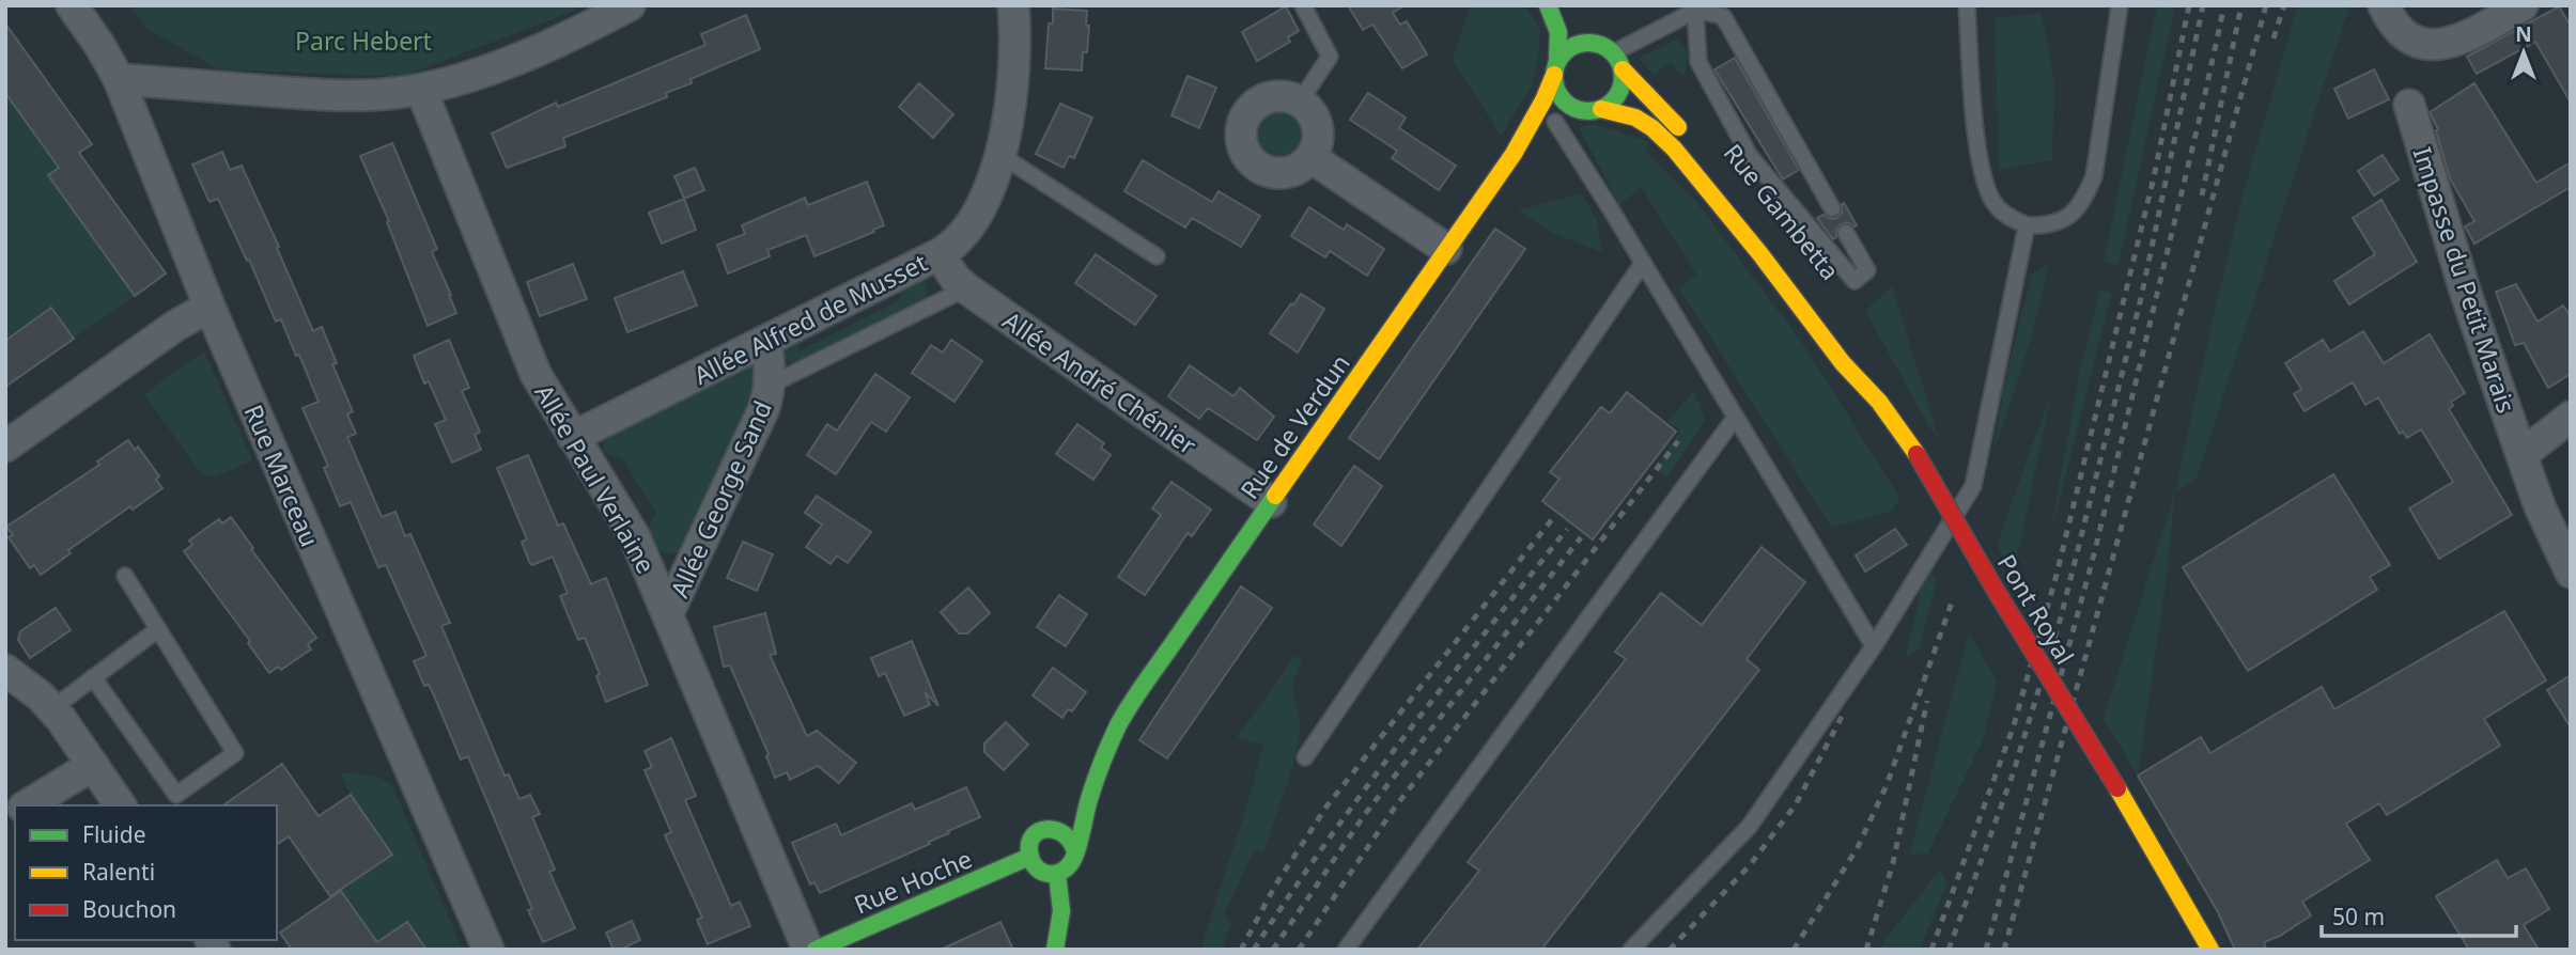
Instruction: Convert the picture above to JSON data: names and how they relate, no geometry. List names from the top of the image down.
{
  "streets": {
    "main road": [
      "Rue Gambetta",
      "Rue de Verdun",
      "Pont Royal",
      "Rue Hoche"
    ],
    "street": [
      "Impasse du Petit Marais",
      "Allée Alfred de Musset",
      "Allée André Chénier",
      "Rue Marceau",
      "Allée Paul Verlaine",
      "Allée George Sand"
    ]
  },
  "crossings": [
    ["Rue Gambetta", "Rue de Verdun"],
    ["Rue Gambetta", "Pont Royal"],
    ["Allée Alfred de Musset", "Allée André Chénier"],
    ["Allée Alfred de Musset", "Allée Paul Verlaine"],
    ["Allée Alfred de Musset", "Allée George Sand"],
    ["Allée André Chénier", "Rue de Verdun"],
    ["Allée André Chénier", "Allée George Sand"],
    ["Rue de Verdun", "Rue Hoche"],
    ["Allée Paul Verlaine", "Allée George Sand"]
  ],
  "parks": ["Parc Hebert"],
  "legend": ["Fluide", "Ralenti", "Bouchon"],
  "scale_bar": "50 m",
  "north": "top"
}
